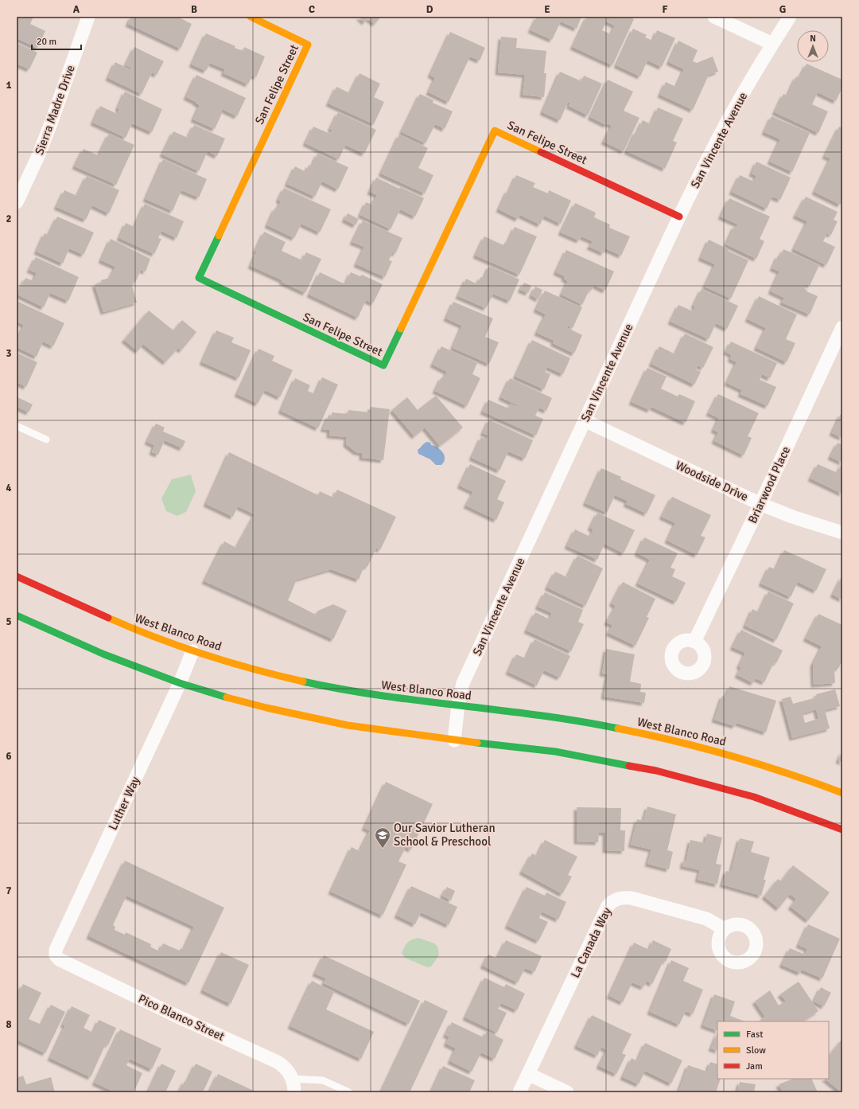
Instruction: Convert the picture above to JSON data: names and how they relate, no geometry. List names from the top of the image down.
{
  "streets": {
    "main road": ["San Felipe Street", "West Blanco Road"],
    "street": [
      "Sierra Madre Drive",
      "San Vincente Avenue",
      "Woodside Drive",
      "Briarwood Place",
      "Luther Way",
      "La Canada Way",
      "Pico Blanco Street"
    ]
  },
  "crossings": [
    ["San Felipe Street", "San Vincente Avenue"],
    ["San Vincente Avenue", "Woodside Drive"],
    ["San Vincente Avenue", "West Blanco Road"],
    ["Woodside Drive", "Briarwood Place"],
    ["West Blanco Road", "Luther Way"],
    ["Luther Way", "Pico Blanco Street"]
  ],
  "places": {
    "school or university": ["Our Savior Lutheran School & Preschool"]
  },
  "legend": ["Fast", "Slow", "Jam"],
  "scale_bar": "20 m",
  "north": "top",
  "grid": {
    "columns": [
      "A",
      "B",
      "C",
      "D",
      "E",
      "F",
      "G"
    ],
    "rows": [
      "1",
      "2",
      "3",
      "4",
      "5",
      "6",
      "7",
      "8"
    ]
  }
}
